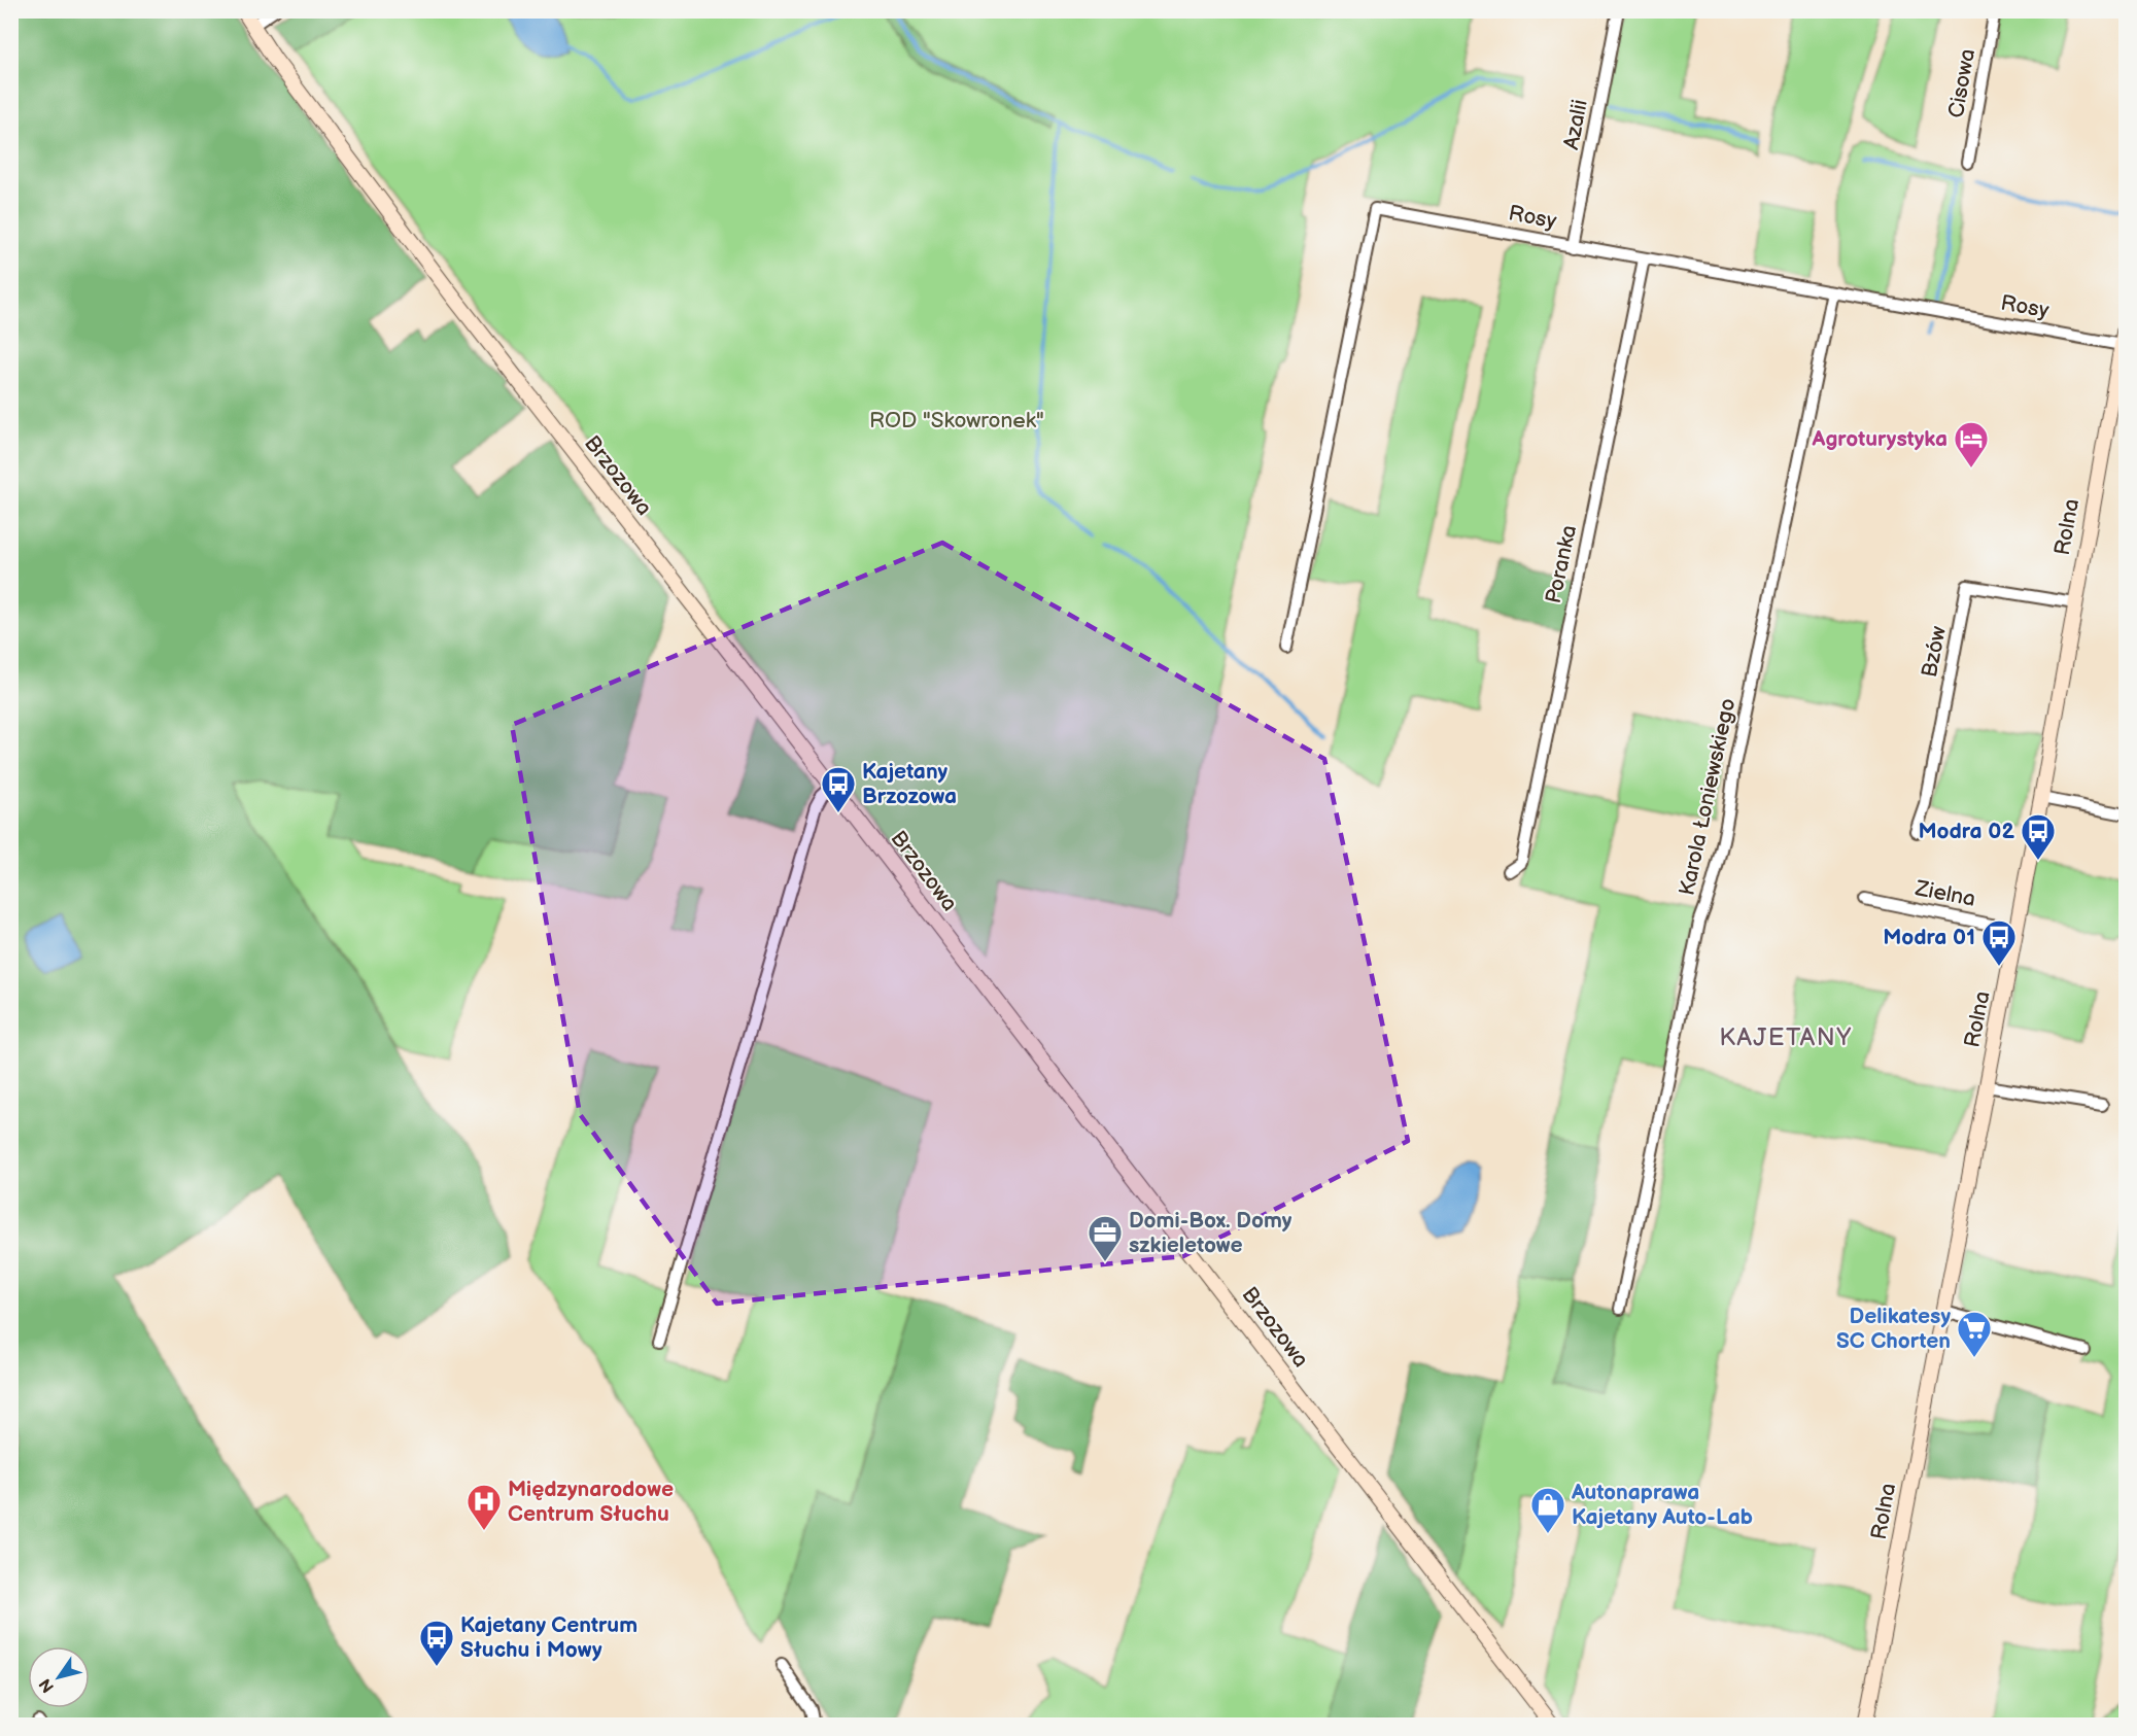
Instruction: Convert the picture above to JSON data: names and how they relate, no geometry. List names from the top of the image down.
{
  "streets": {
    "street": [
      "Cisowa",
      "Azalii",
      "Rosy",
      "Brzozowa",
      "Rolna",
      "Poranka",
      "Bzów",
      "Karola Łoniewskiego",
      "Zielna"
    ]
  },
  "crossings": [
    ["Azalii", "Rosy"],
    ["Rosy", "Rolna"],
    ["Rosy", "Poranka"],
    ["Rosy", "Karola Łoniewskiego"],
    ["Rolna", "Bzów"],
    ["Rolna", "Zielna"]
  ],
  "districts": ["KAJETANY"],
  "parks": ["ROD \"Skowronek\""],
  "places": {
    "hotel": ["Agroturystyka"],
    "bus stop": [
      "Kajetany Brzozowa",
      "Modra 02",
      "Modra 01",
      "Kajetany Centrum Słuchu i Mowy"
    ],
    "office": ["Domi-Box. Domy szkieletowe"],
    "supermarket": ["Delikatesy SC Chorten"],
    "hospital": ["Międzynarodowe Centrum Słuchu"],
    "shop": ["Autonaprawa Kajetany Auto-Lab"]
  },
  "north": "bottom left"
}
